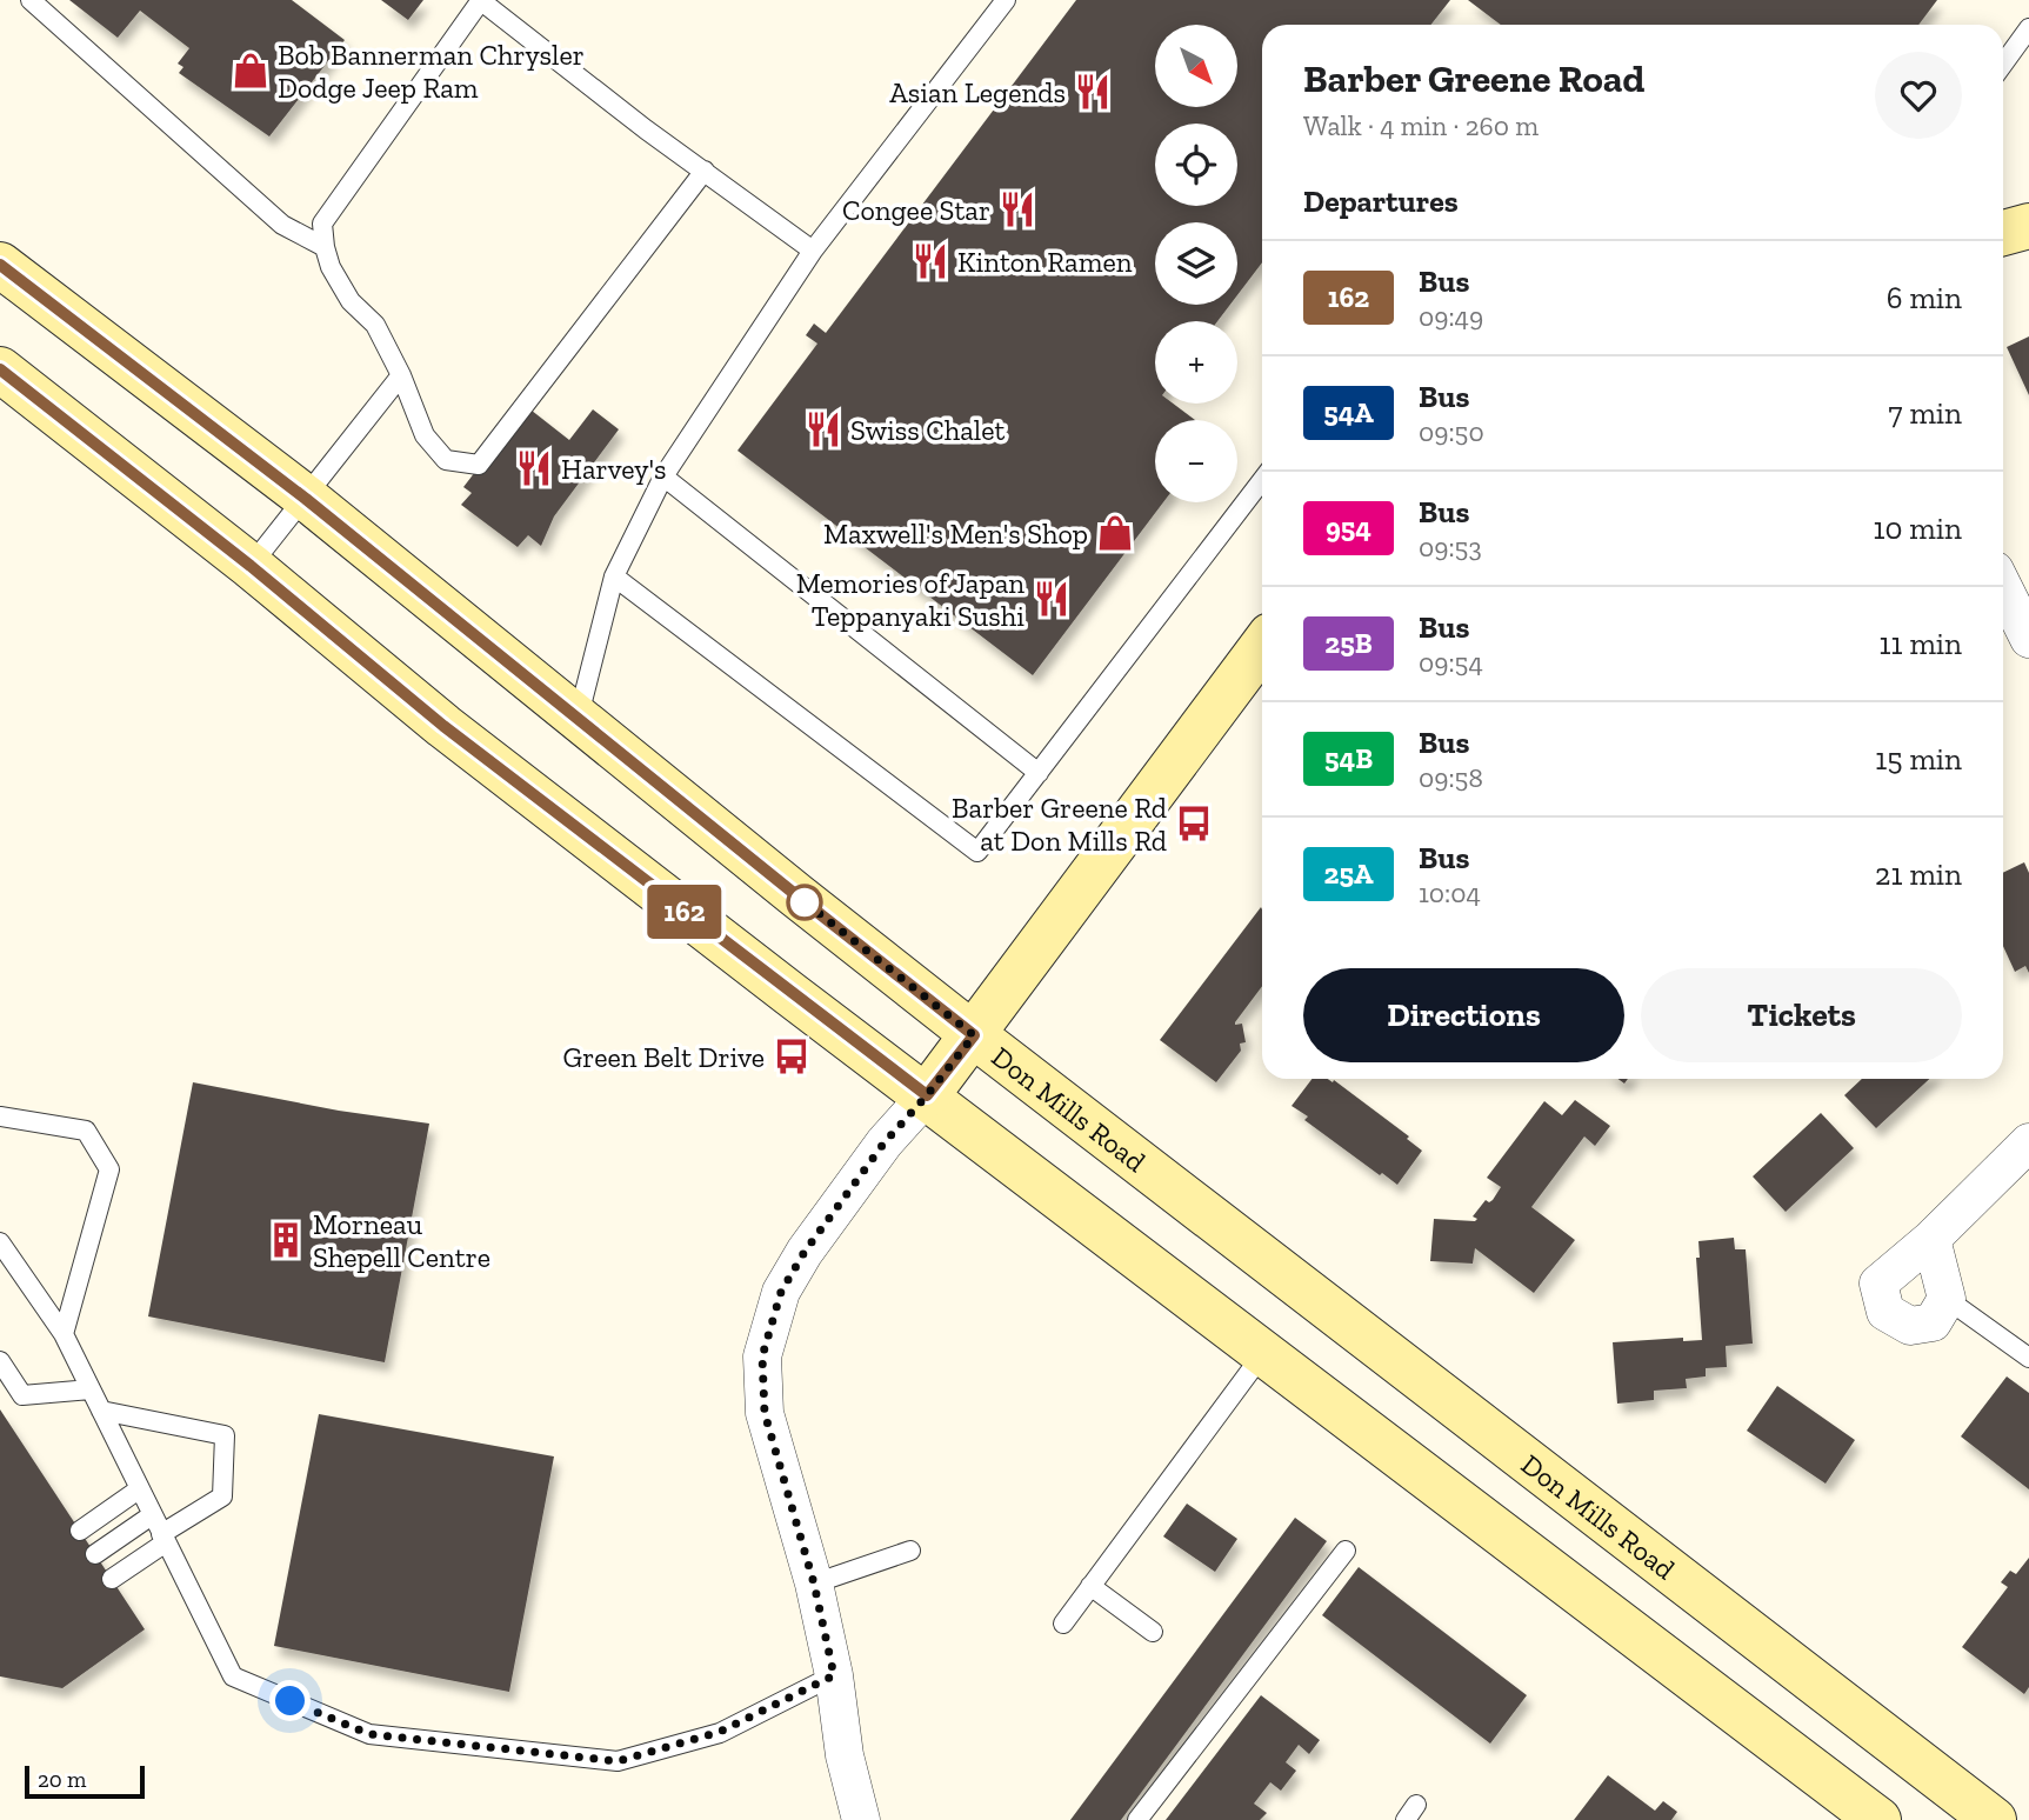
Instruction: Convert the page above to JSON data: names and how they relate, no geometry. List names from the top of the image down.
{
  "streets": {
    "main road": ["Don Mills Road"]
  },
  "places": {
    "shop": ["Bob Bannerman Chrysler Dodge Jeep Ram", "Maxwell's Men's Shop"],
    "restaurant": [
      "Asian Legends",
      "Congee Star",
      "Kinton Ramen",
      "Swiss Chalet",
      "Harvey's",
      "Memories of Japan Teppanyaki Sushi"
    ],
    "bus stop": ["Barber Greene Rd at Don Mills Rd", "Green Belt Drive"],
    "building": ["Morneau Shepell Centre"]
  },
  "lines": ["bus line 162"],
  "scale_bar": "20 m",
  "north": "bottom right",
  "page": {
    "on_map": "162",
    "map_buttons": ["+", "−"],
    "heading": [
      ["Barber Greene Road", "Walk · 4 min · 260 m"],
      "Departures"
    ],
    "list": [
      {
        "mark": "162",
        "name": "Bus",
        "note": "09:49",
        "value": "6 min"
      },
      {
        "mark": "54A",
        "name": "Bus",
        "note": "09:50",
        "value": "7 min"
      },
      {
        "mark": "954",
        "name": "Bus",
        "note": "09:53",
        "value": "10 min"
      },
      {
        "mark": "25B",
        "name": "Bus",
        "note": "09:54",
        "value": "11 min"
      },
      {
        "mark": "54B",
        "name": "Bus",
        "note": "09:58",
        "value": "15 min"
      },
      {
        "mark": "25A",
        "name": "Bus",
        "note": "10:04",
        "value": "21 min"
      }
    ],
    "buttons": ["Directions", "Tickets"],
    "scale": "20 m"
  }
}
